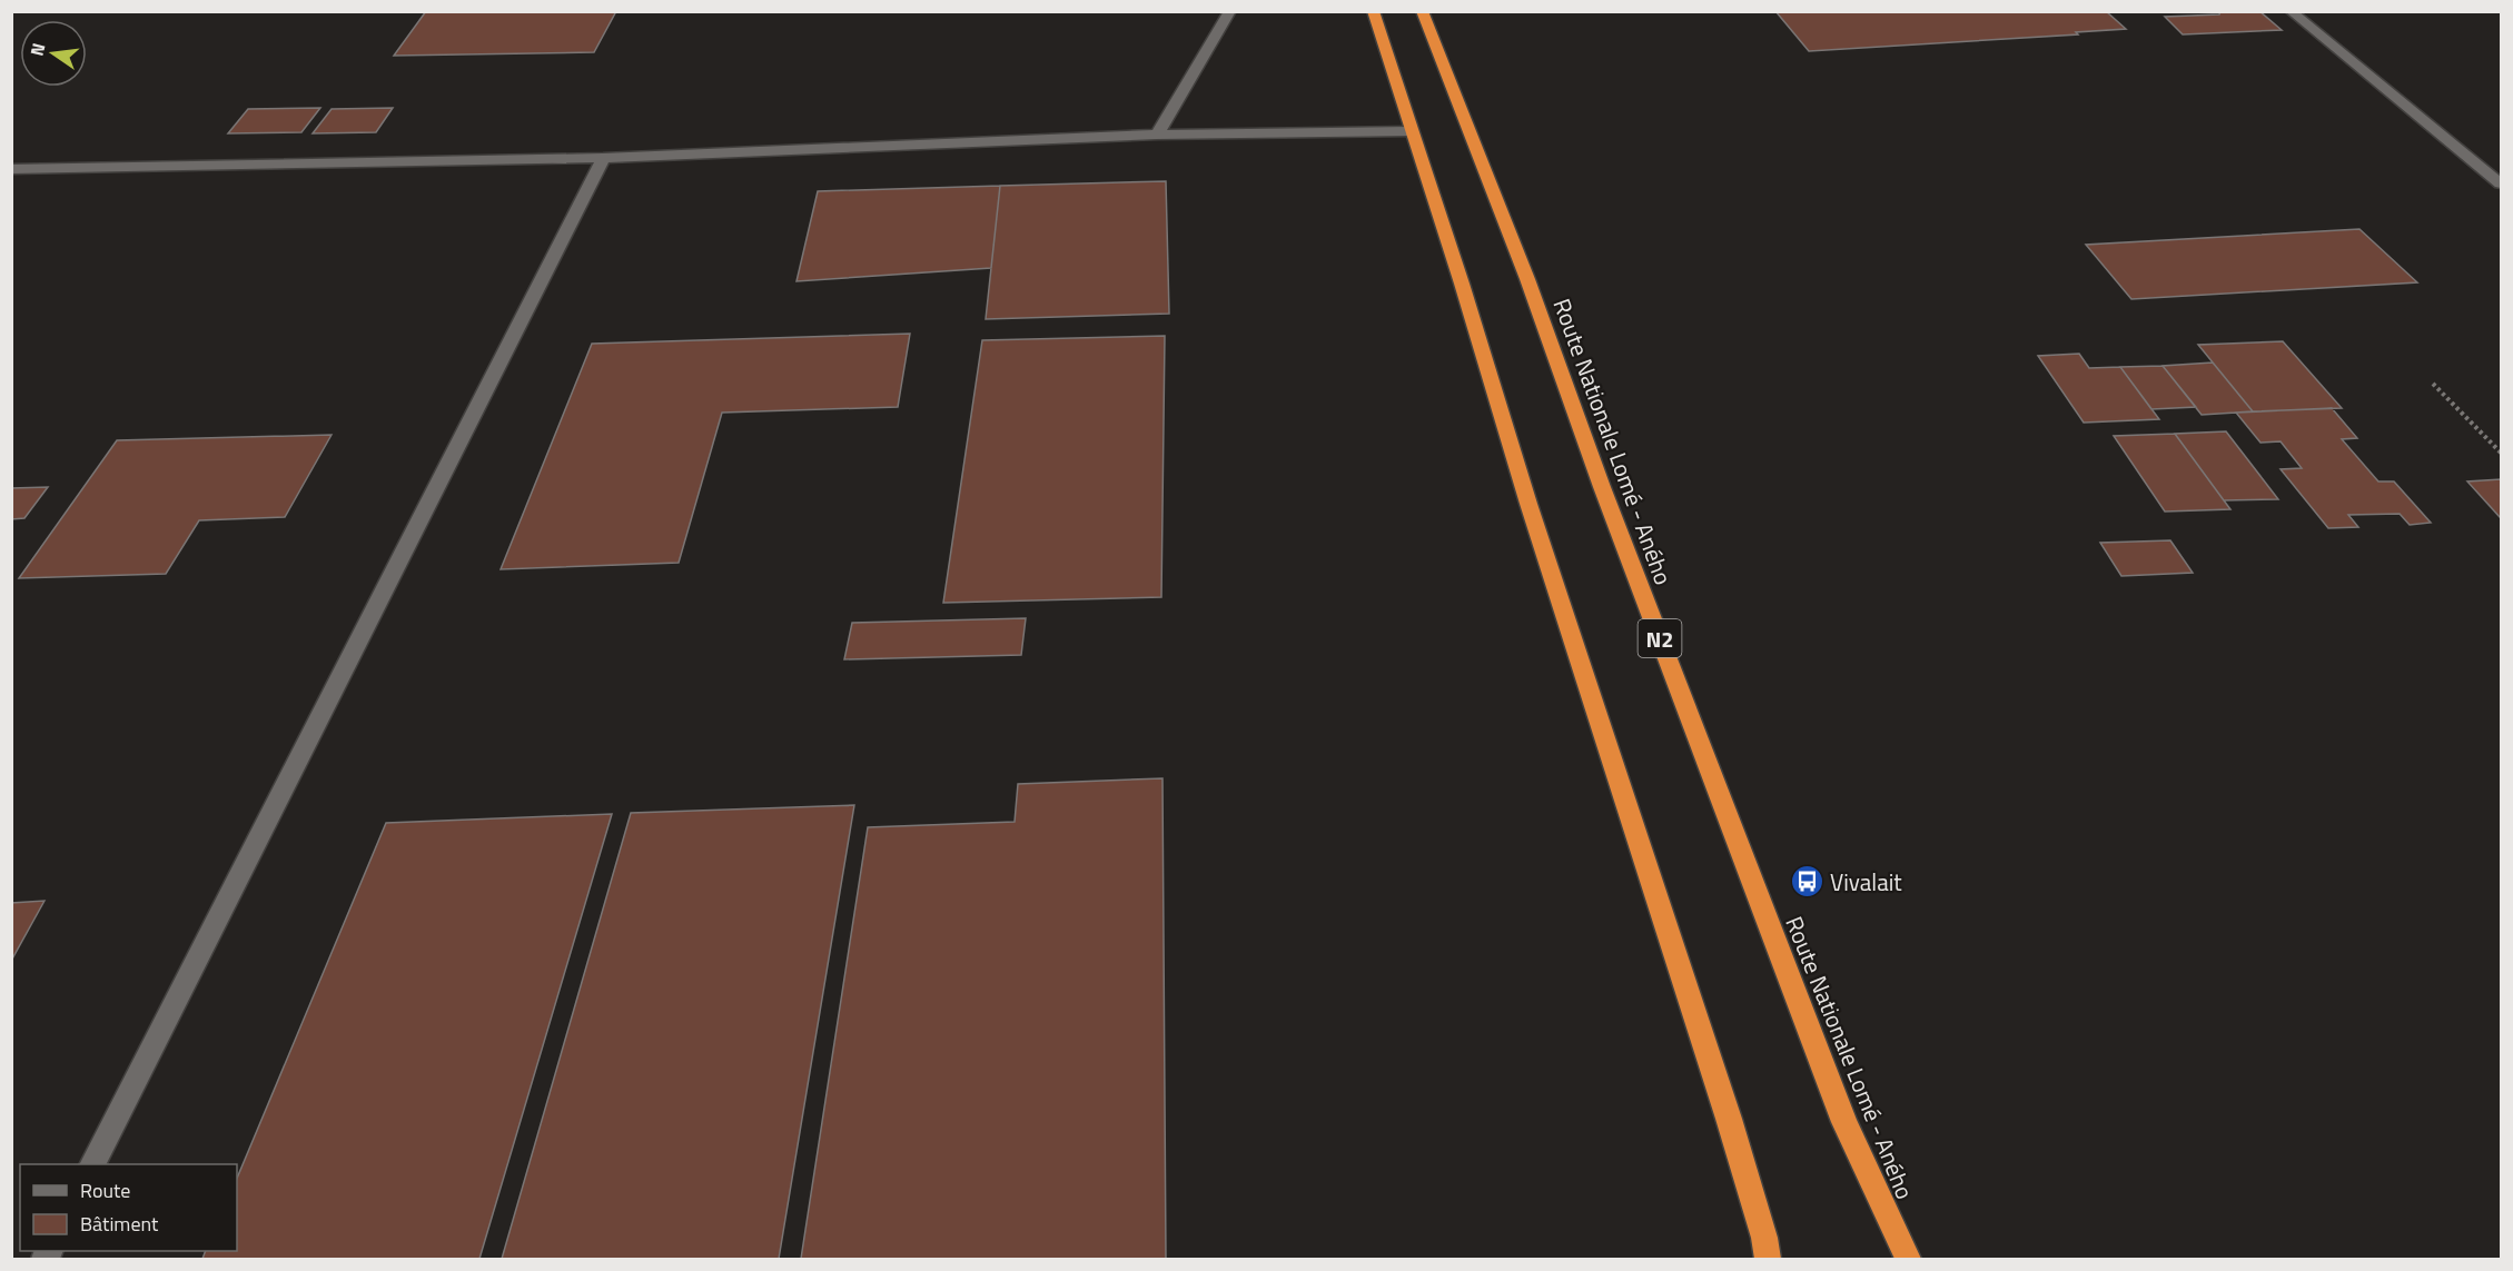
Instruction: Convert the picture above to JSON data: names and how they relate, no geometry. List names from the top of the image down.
{
  "streets": {
    "highway": ["Route Nationale Lomé - Aného", "N2"]
  },
  "places": {
    "bus stop": ["Vivalait"]
  },
  "legend": ["Route", "Bâtiment"],
  "north": "left"
}
